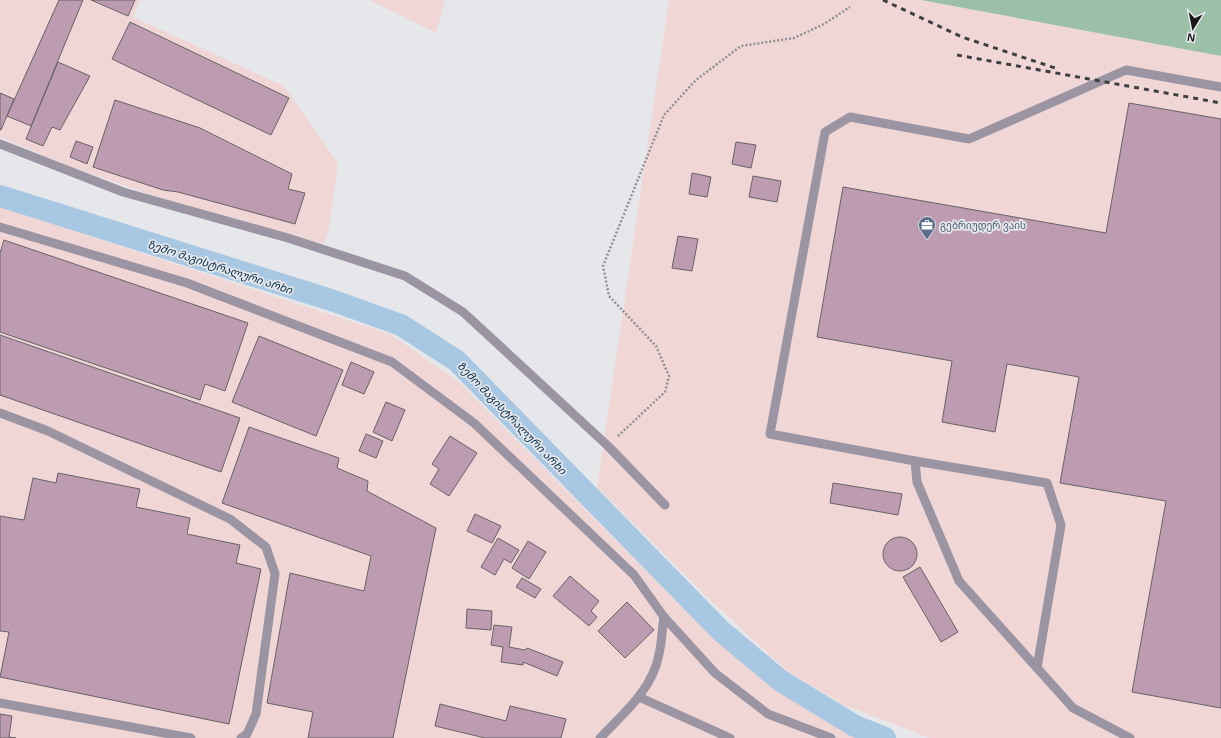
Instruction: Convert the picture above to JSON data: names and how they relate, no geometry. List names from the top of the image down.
{
  "water": ["ზემო მაგისტრალური არხი"],
  "places": {
    "office": ["გებრიუდერ ვაის"]
  },
  "north": "bottom"
}
